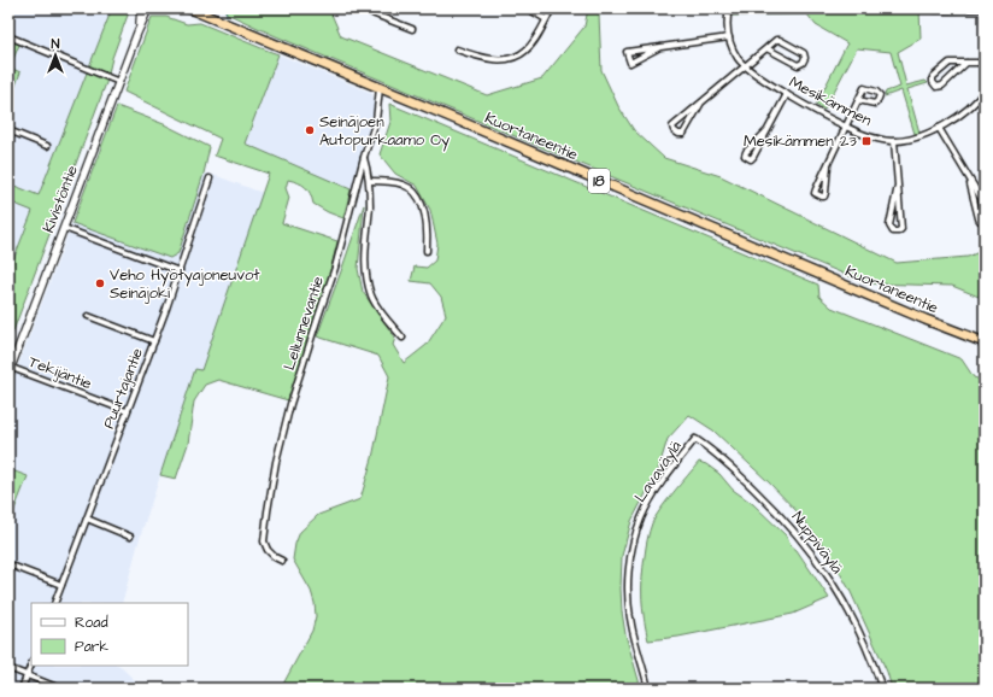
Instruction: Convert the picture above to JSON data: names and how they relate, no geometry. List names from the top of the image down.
{
  "streets": {
    "highway": ["Kuortaneentie", "18"],
    "main road": ["Kivistöntie"],
    "street": [
      "Mesikämmen",
      "Lellunnevantie",
      "Tekijäntie",
      "Puurtajantie",
      "Lavaväylä",
      "Nuppiväylä"
    ]
  },
  "crossings": [
    ["Kuortaneentie", "Lellunnevantie"],
    ["Kivistöntie", "Tekijäntie"],
    ["Tekijäntie", "Puurtajantie"],
    ["Lavaväylä", "Nuppiväylä"]
  ],
  "places": {
    "other": ["Seinäjoen Autopurkaamo Oy", "Veho Hyötyajoneuvot Seinäjoki"],
    "transit": ["Mesikämmen 23"]
  },
  "legend": ["Road", "Park"],
  "north": "top"
}
